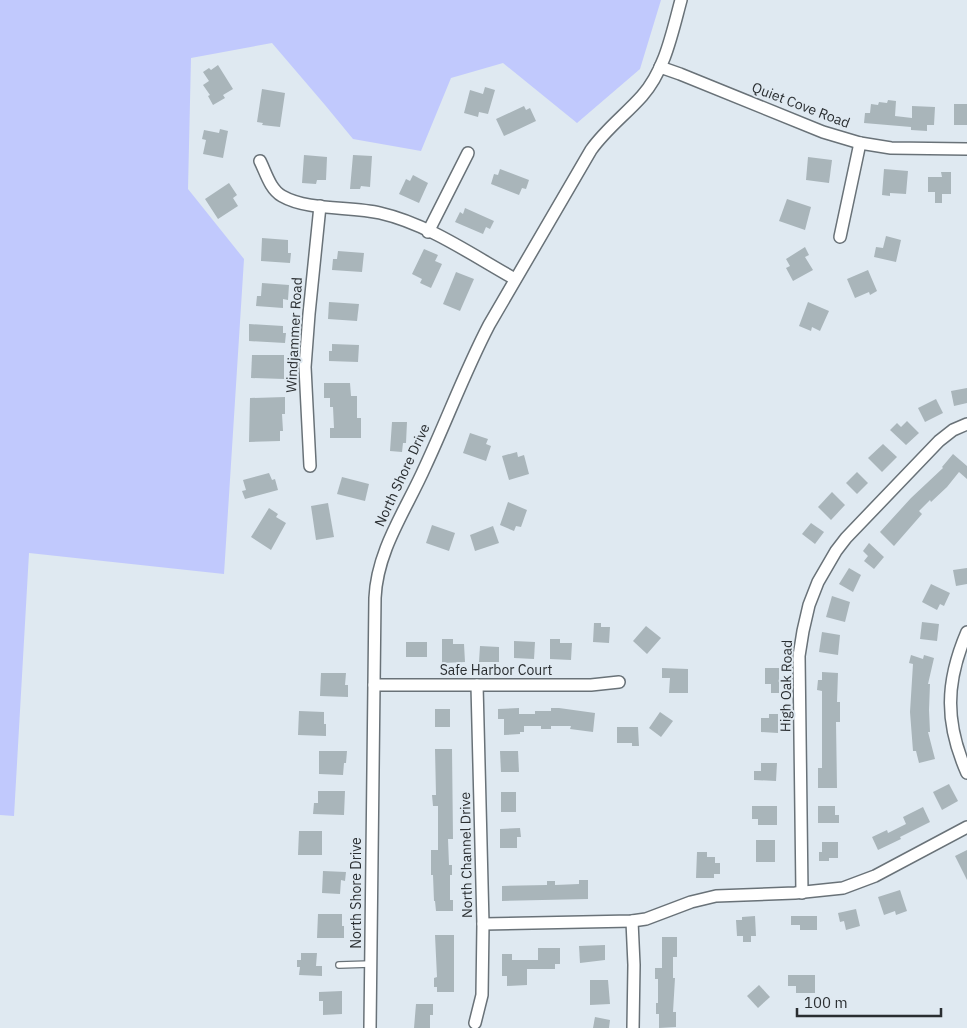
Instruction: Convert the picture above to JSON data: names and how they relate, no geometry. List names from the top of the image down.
{
  "streets": {
    "street": [
      "Quiet Cove Road",
      "Windjammer Road",
      "North Shore Drive",
      "Safe Harbor Court",
      "High Oak Road",
      "North Channel Drive"
    ]
  },
  "crossings": [
    ["Quiet Cove Road", "North Shore Drive"],
    ["North Shore Drive", "Safe Harbor Court"],
    ["Safe Harbor Court", "North Channel Drive"]
  ],
  "scale_bar": "100 m"
}
